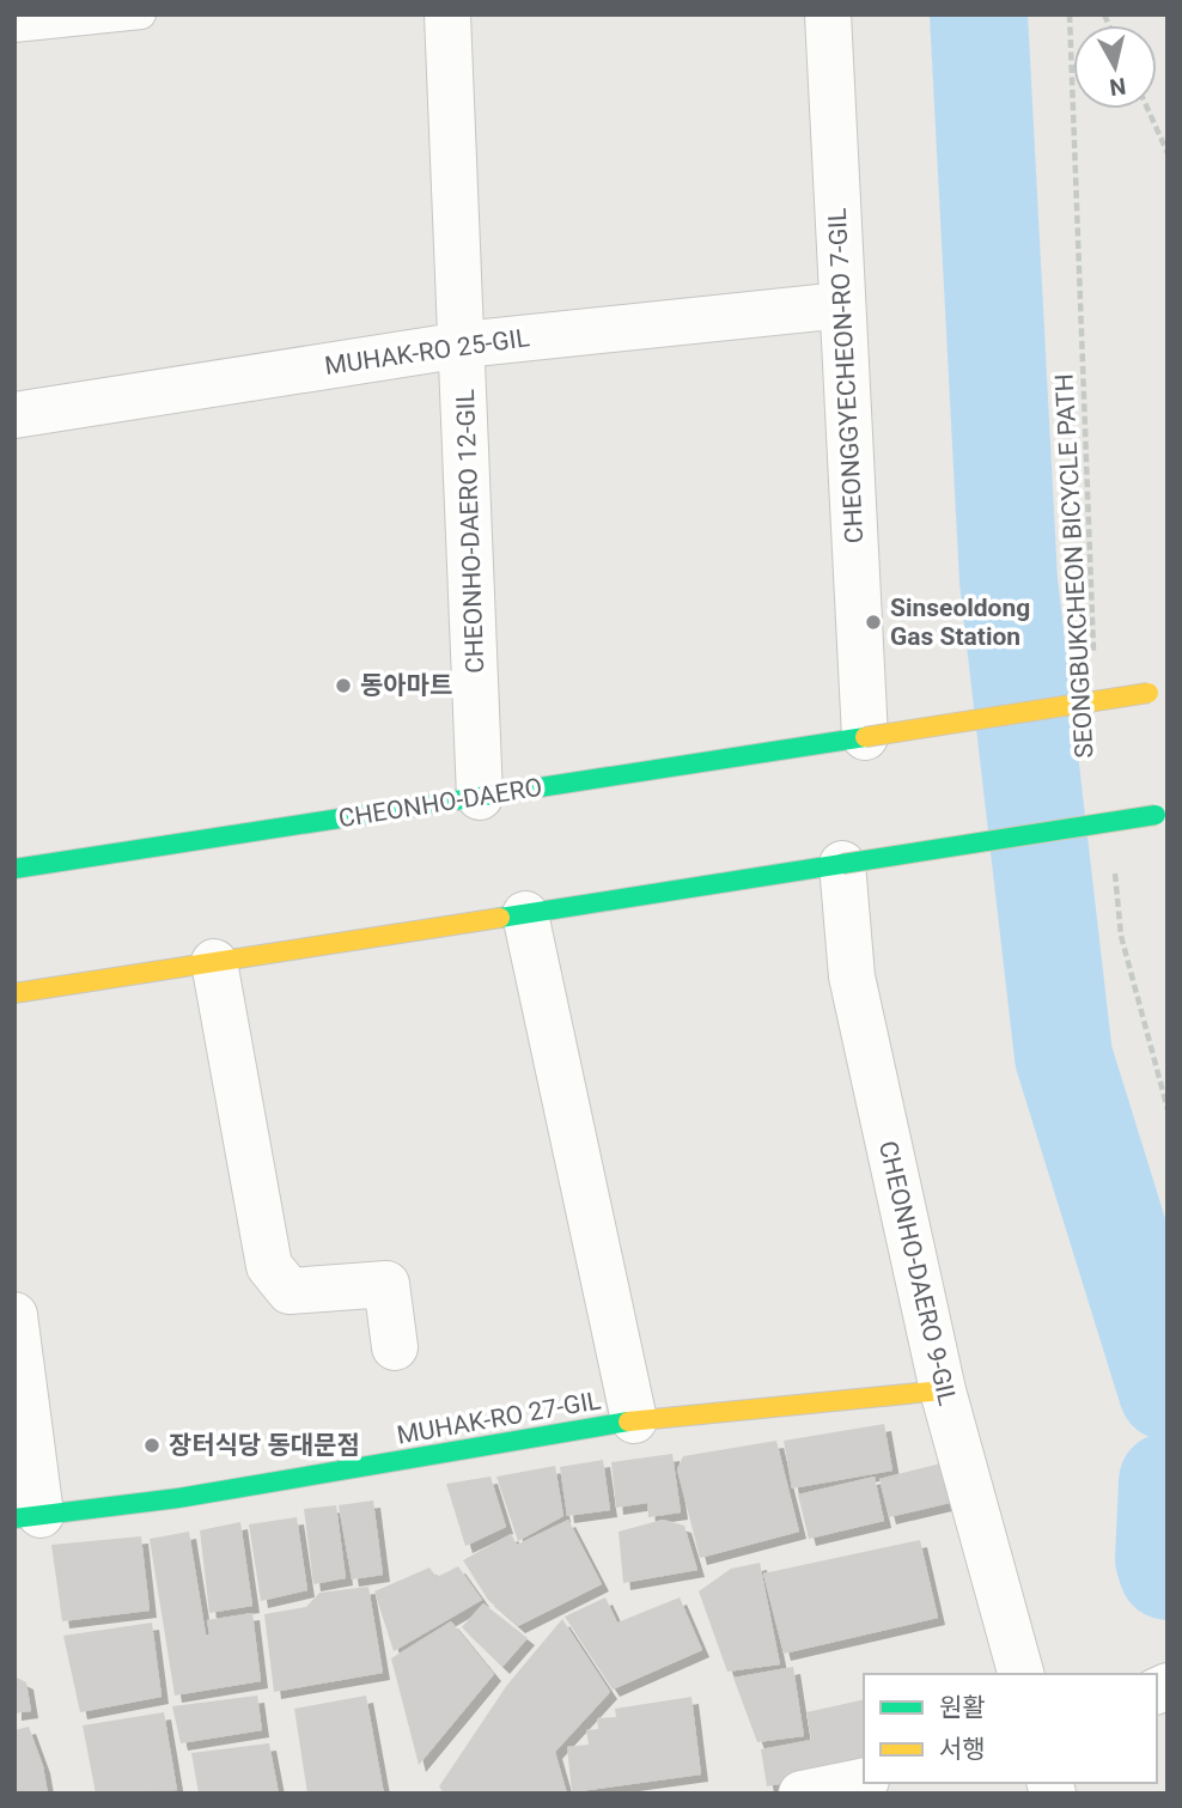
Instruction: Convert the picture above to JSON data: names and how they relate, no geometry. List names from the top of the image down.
{
  "streets": {
    "main road": ["CHEONHO-DAERO", "MUHAK-RO 27-GIL"],
    "street": [
      "MUHAK-RO 25-GIL",
      "CHEONGGYECHEON-RO 7-GIL",
      "CHEONHO-DAERO 12-GIL",
      "CHEONHO-DAERO 9-GIL"
    ],
    "path": ["SEONGBUKCHEON BICYCLE PATH"]
  },
  "crossings": [
    ["MUHAK-RO 25-GIL", "CHEONGGYECHEON-RO 7-GIL"],
    ["MUHAK-RO 25-GIL", "CHEONHO-DAERO 12-GIL"],
    ["CHEONGGYECHEON-RO 7-GIL", "CHEONHO-DAERO"],
    ["CHEONHO-DAERO 12-GIL", "CHEONHO-DAERO"],
    ["CHEONHO-DAERO 9-GIL", "MUHAK-RO 27-GIL"]
  ],
  "places": ["Sinseoldong Gas Station", "동아마트", "장터식당 동대문점"],
  "legend": ["원활", "서행"],
  "north": "bottom"
}
